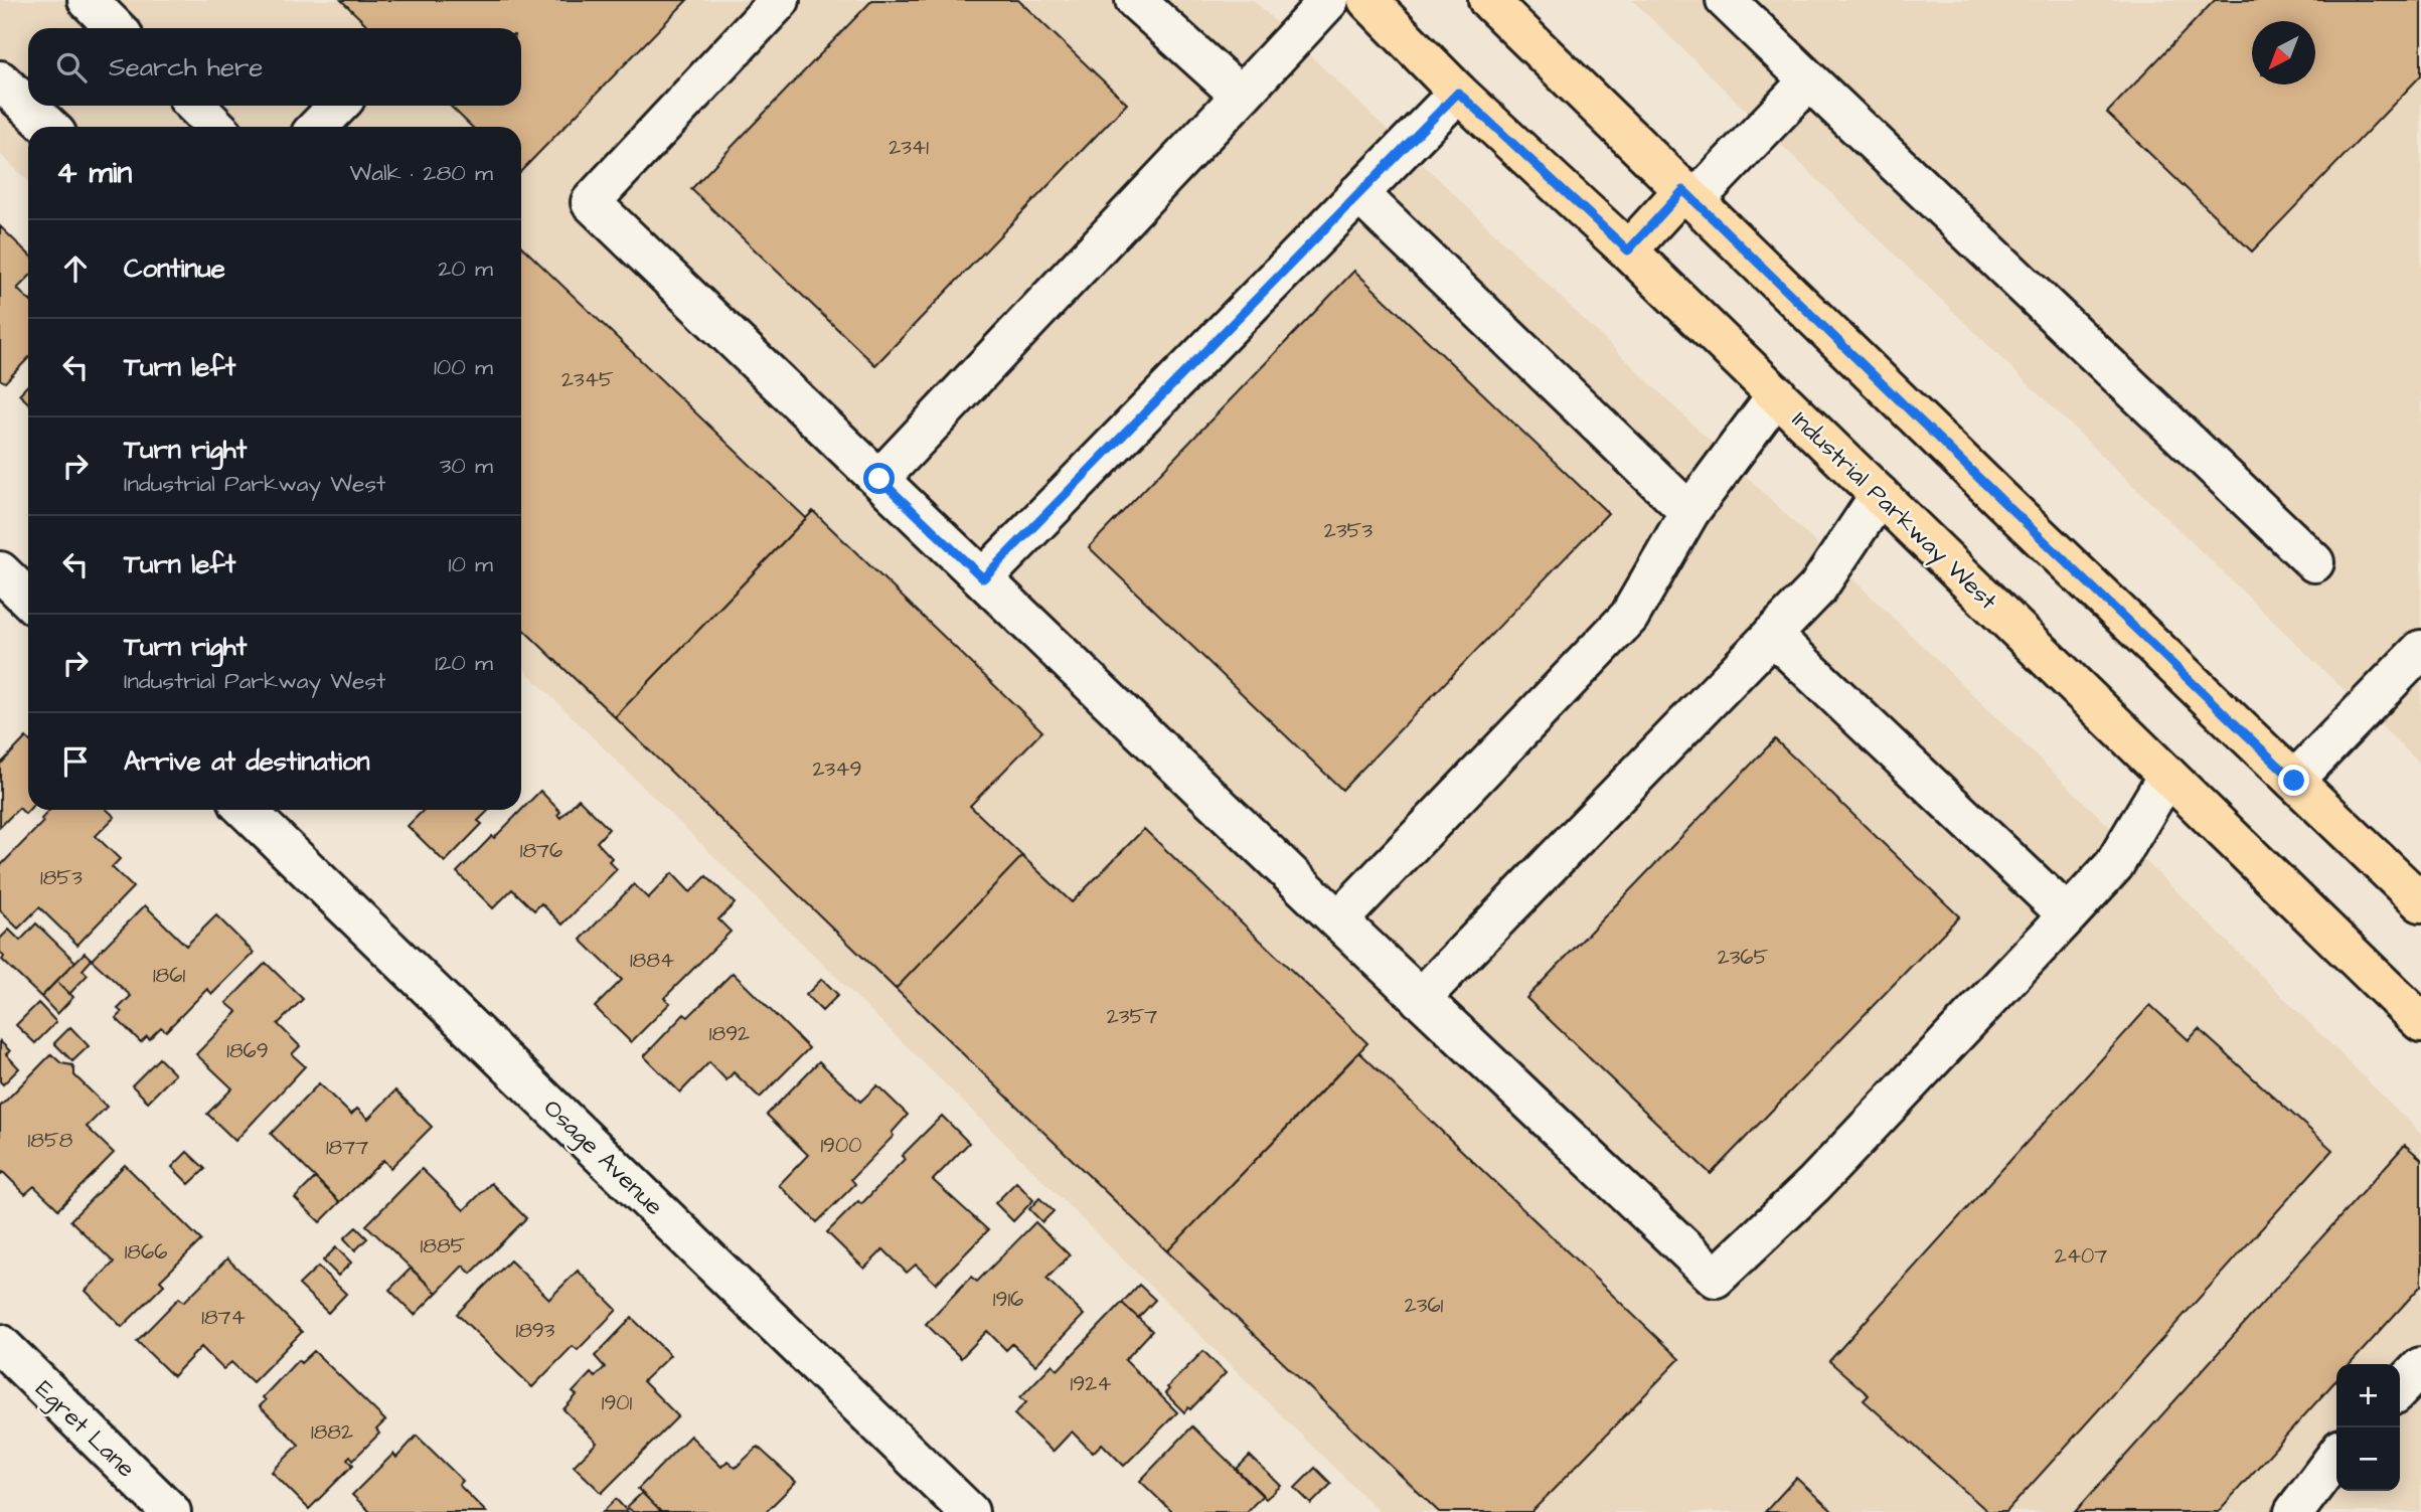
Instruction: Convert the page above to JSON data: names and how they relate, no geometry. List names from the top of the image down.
{
  "streets": {
    "main road": ["Industrial Parkway West"],
    "street": ["Osage Avenue", "Egret Lane"]
  },
  "house_numbers": [
    "2341",
    "2345",
    "2353",
    "2349",
    "1876",
    "1853",
    "2365",
    "1884",
    "1861",
    "2357",
    "1892",
    "1869",
    "1858",
    "1900",
    "1877",
    "1885",
    "1866",
    "2407",
    "1916",
    "2361",
    "1874",
    "1893",
    "1924",
    "1901",
    "1882"
  ],
  "north": "bottom left",
  "page": {
    "search": "Search here",
    "heading": ["4 min", "Walk · 280 m"],
    "list": [
      ["Continue", "20 m"],
      ["Turn left", "100 m"],
      ["Turn right", "Industrial Parkway West", "30 m"],
      ["Turn left", "10 m"],
      ["Turn right", "Industrial Parkway West", "120 m"],
      "Arrive at destination"
    ],
    "map_buttons": ["+", "−"]
  }
}
